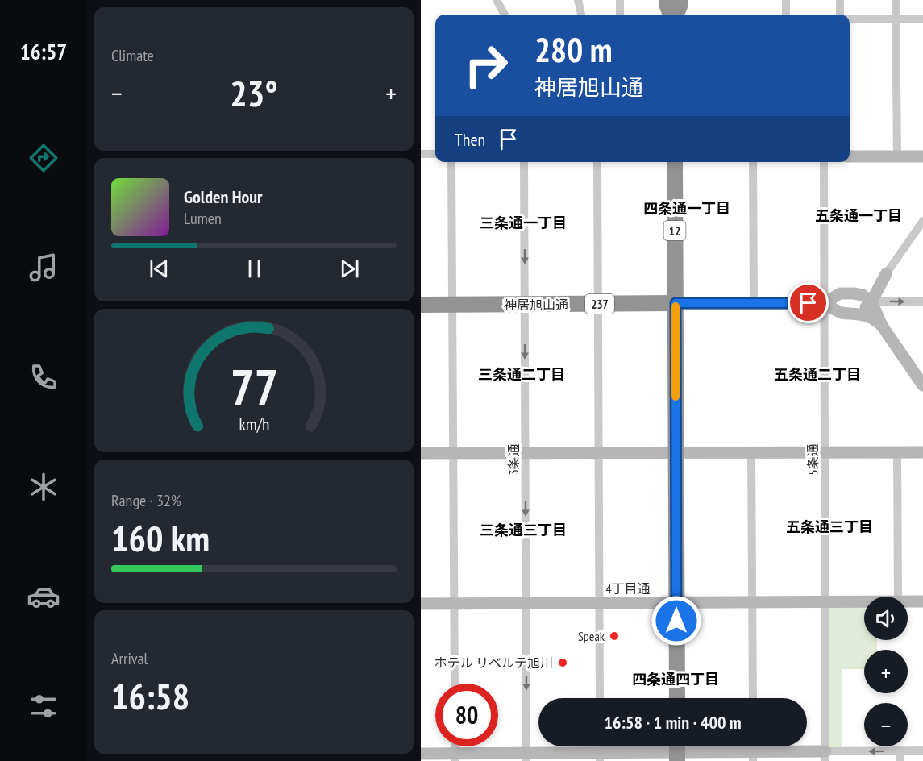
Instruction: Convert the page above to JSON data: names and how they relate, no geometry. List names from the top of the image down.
{
  "streets": {
    "highway": ["12", "237", "神居旭山通"],
    "street": ["3条通", "5条通", "4丁目通"]
  },
  "crossings": [
    ["12", "神居旭山通"],
    ["12", "4丁目通"],
    ["神居旭山通", "3条通"],
    ["神居旭山通", "5条通"],
    ["3条通", "4丁目通"],
    ["5条通", "4丁目通"]
  ],
  "districts": [
    "四条通一丁目",
    "五条通一丁目",
    "三条通一丁目",
    "三条通二丁目",
    "五条通二丁目",
    "五条通三丁目",
    "三条通三丁目",
    "四条通四丁目"
  ],
  "places": ["Speak", "ホテル リベルテ旭川"],
  "page": {
    "tabs": "16:57",
    "tile": [
      "Climate",
      ["Range · 32%", "160 km"],
      ["Arrival", "16:58"]
    ],
    "turn": ["280 m", "神居旭山通"],
    "heat": ["−", "23°", "+"],
    "then": "Then",
    "song": ["Golden Hour", "Lumen"],
    "map_buttons": ["+", "−"],
    "limit": "80",
    "trip": "16:58 · 1 min · 400 m",
    "gauge": ["77", "km/h"]
  }
}
